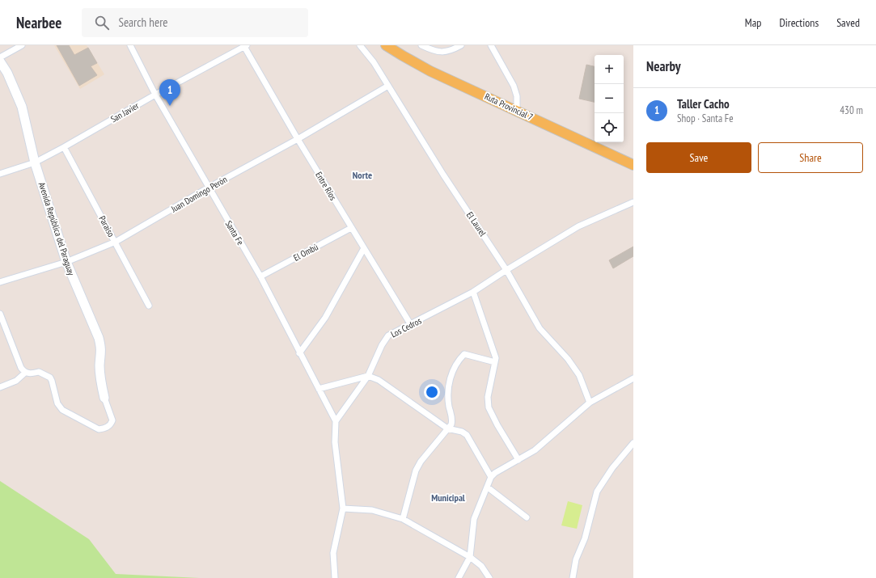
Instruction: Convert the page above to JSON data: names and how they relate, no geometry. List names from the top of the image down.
{
  "streets": {
    "main road": ["Ruta Provincial 7", "Avenida República del Paraguay"],
    "street": [
      "San Javier",
      "Entre Ríos",
      "Juan Domingo Perón",
      "El Laurel",
      "Paraiso",
      "Santa Fe",
      "El Ombú",
      "Los Cedros"
    ]
  },
  "crossings": [
    ["San Javier", "Entre Ríos"],
    ["San Javier", "Paraiso"],
    ["San Javier", "Avenida República del Paraguay"],
    ["San Javier", "Santa Fe"],
    ["Entre Ríos", "Juan Domingo Perón"],
    ["Entre Ríos", "El Ombú"],
    ["Entre Ríos", "Los Cedros"],
    ["Juan Domingo Perón", "El Laurel"],
    ["Juan Domingo Perón", "Paraiso"],
    ["Juan Domingo Perón", "Avenida República del Paraguay"],
    ["Juan Domingo Perón", "Santa Fe"],
    ["El Laurel", "Los Cedros"],
    ["Santa Fe", "El Ombú"],
    ["Santa Fe", "Los Cedros"]
  ],
  "districts": ["Norte", "Municipal"],
  "page": {
    "header": "Nearbee",
    "search": "Search here",
    "nav": ["Map", "Directions", "Saved"],
    "heading": "Nearby",
    "map_buttons": ["+", "−"],
    "pins": "1",
    "list": [
      {
        "mark": "1",
        "name": "Taller Cacho",
        "note": "Shop · Santa Fe",
        "value": "430 m"
      }
    ],
    "buttons": ["Save", "Share"]
  }
}
